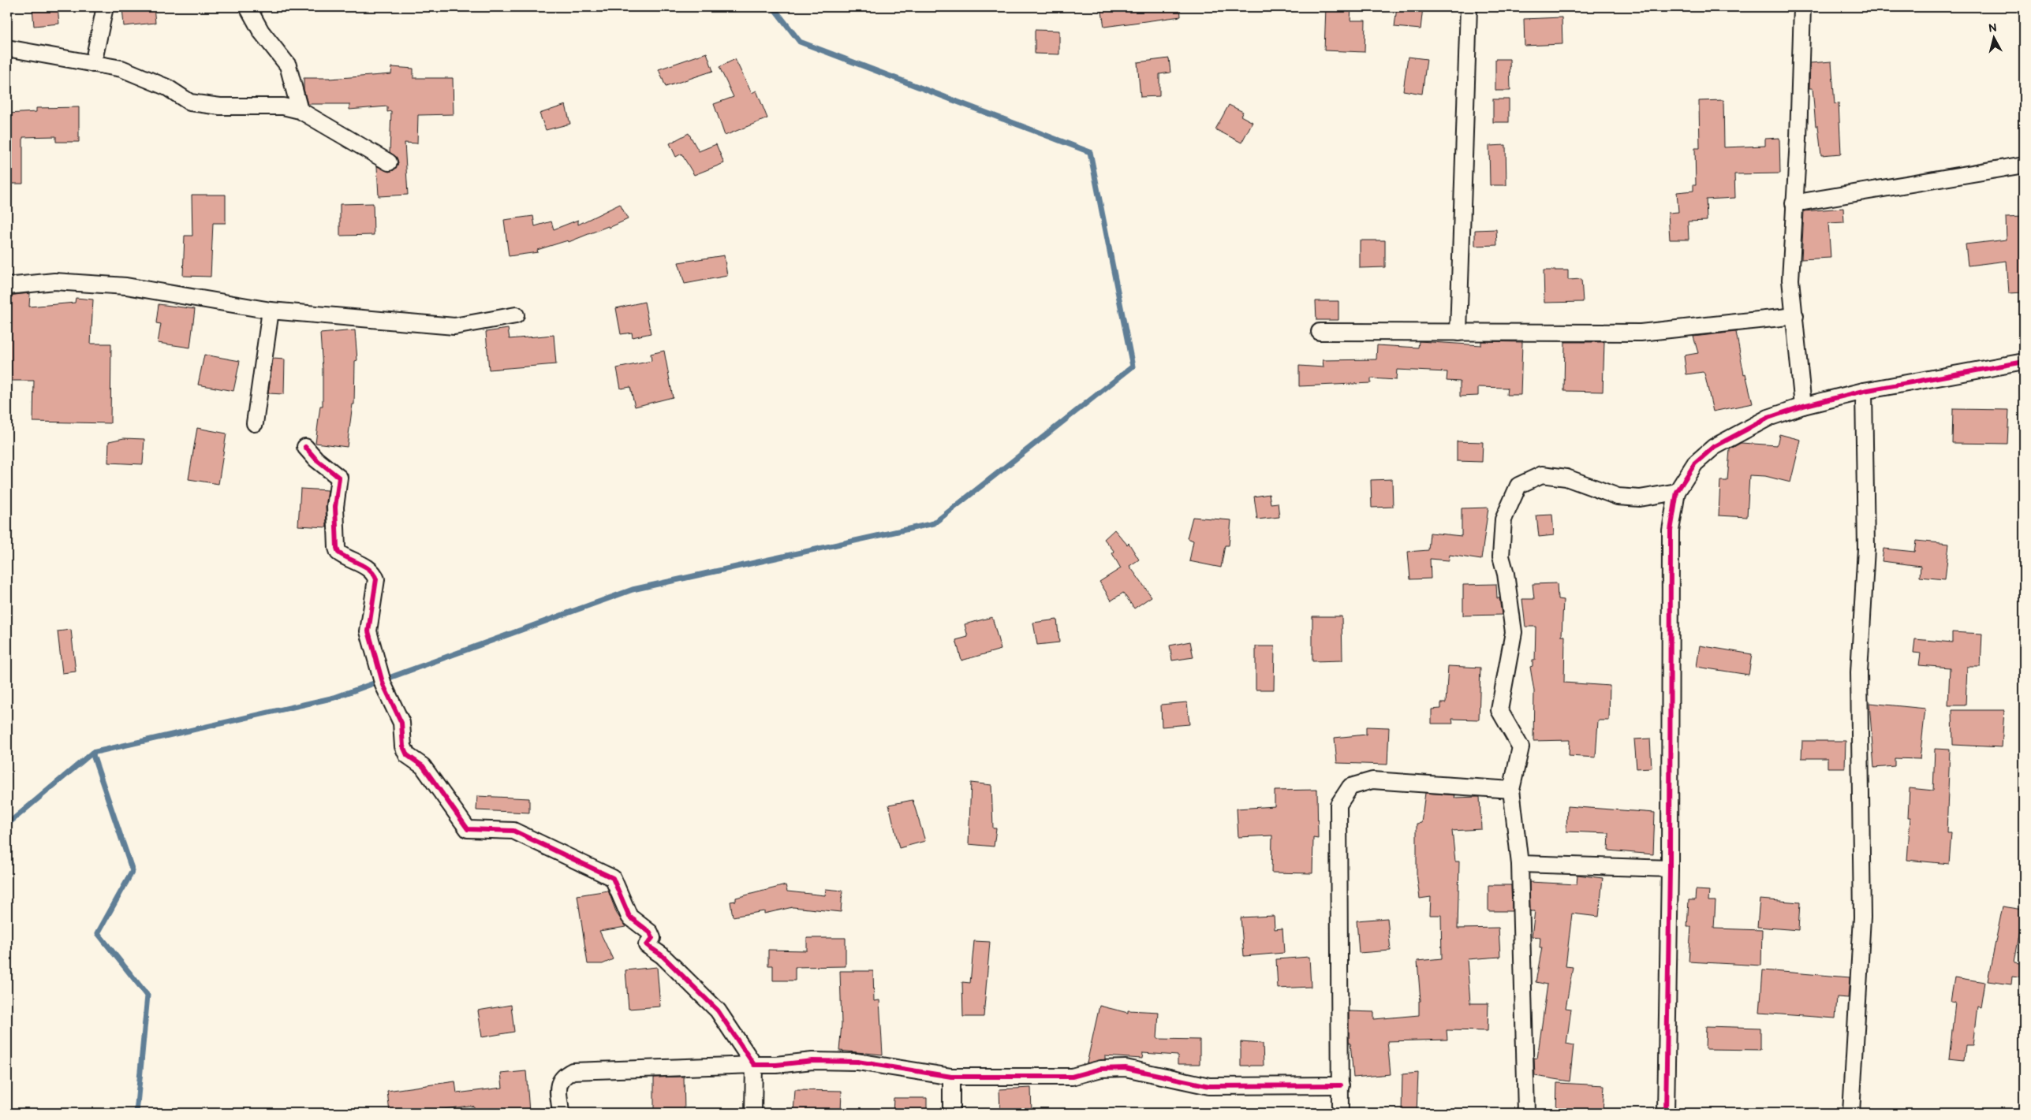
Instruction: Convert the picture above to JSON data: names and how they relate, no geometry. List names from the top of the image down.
{
  "north": "top"
}
